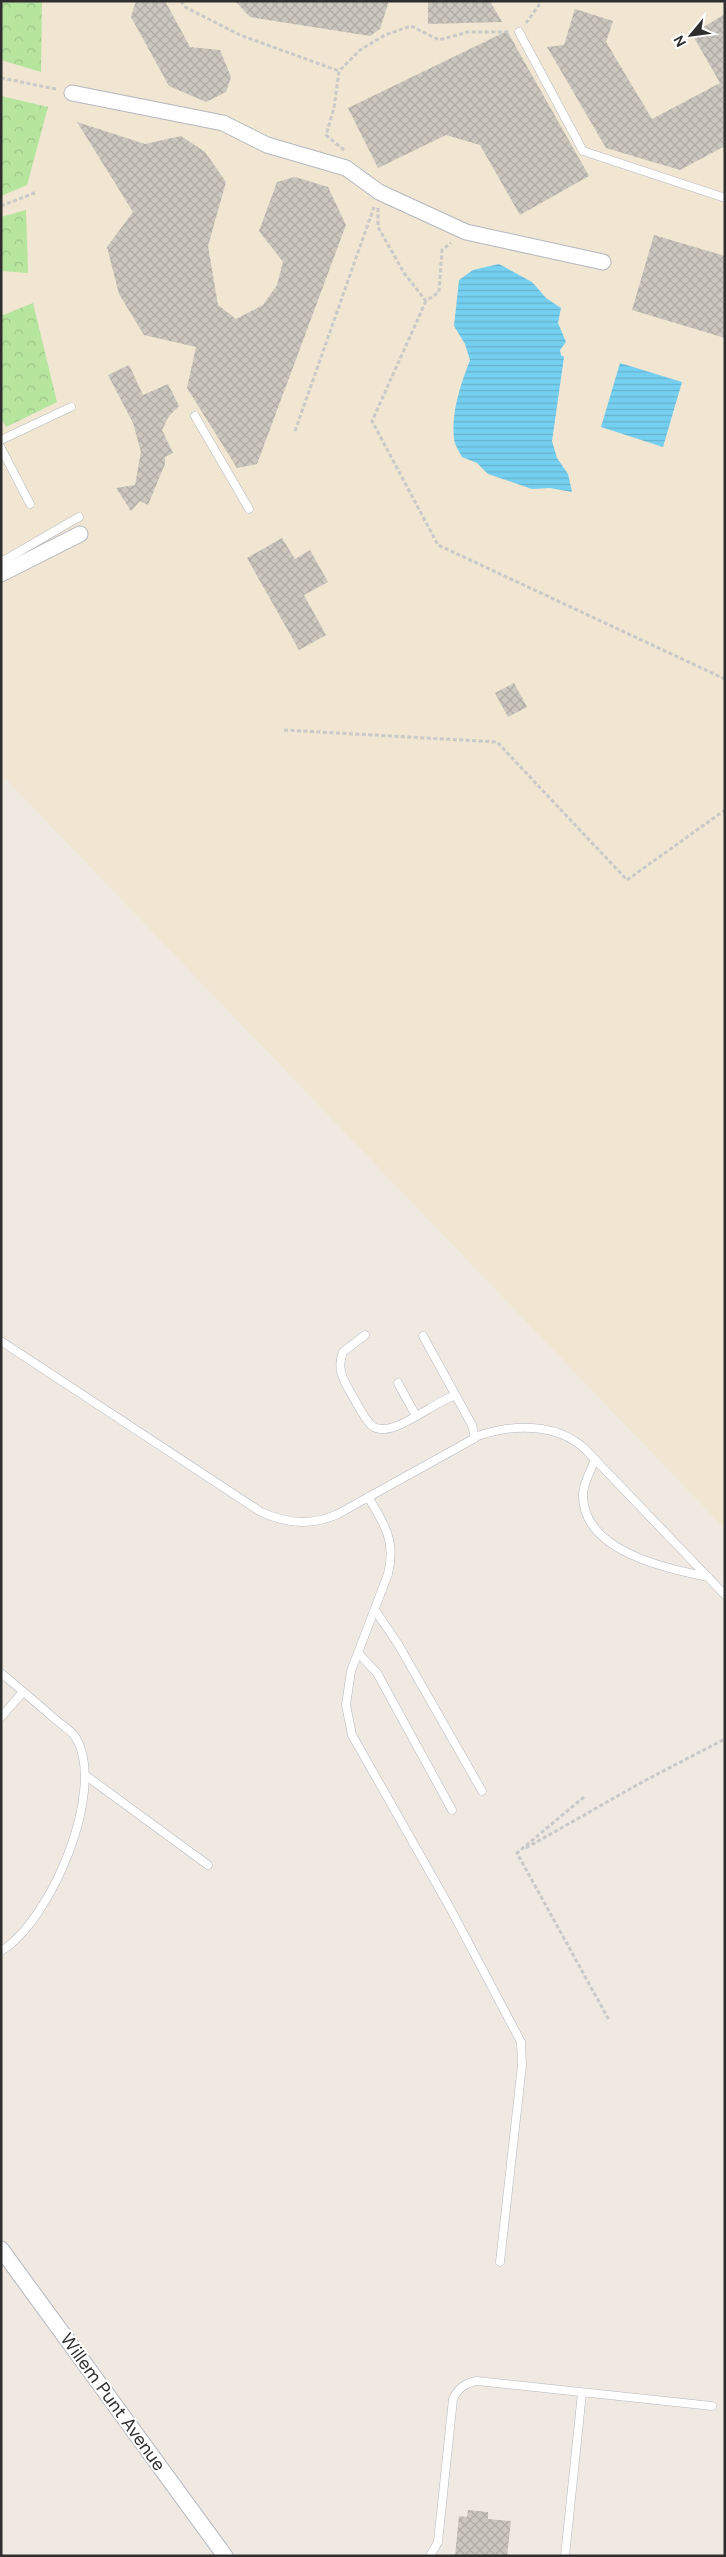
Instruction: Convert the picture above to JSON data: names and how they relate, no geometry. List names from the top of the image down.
{
  "streets": {
    "street": ["Willem Punt Avenue"]
  },
  "north": "bottom left"
}
